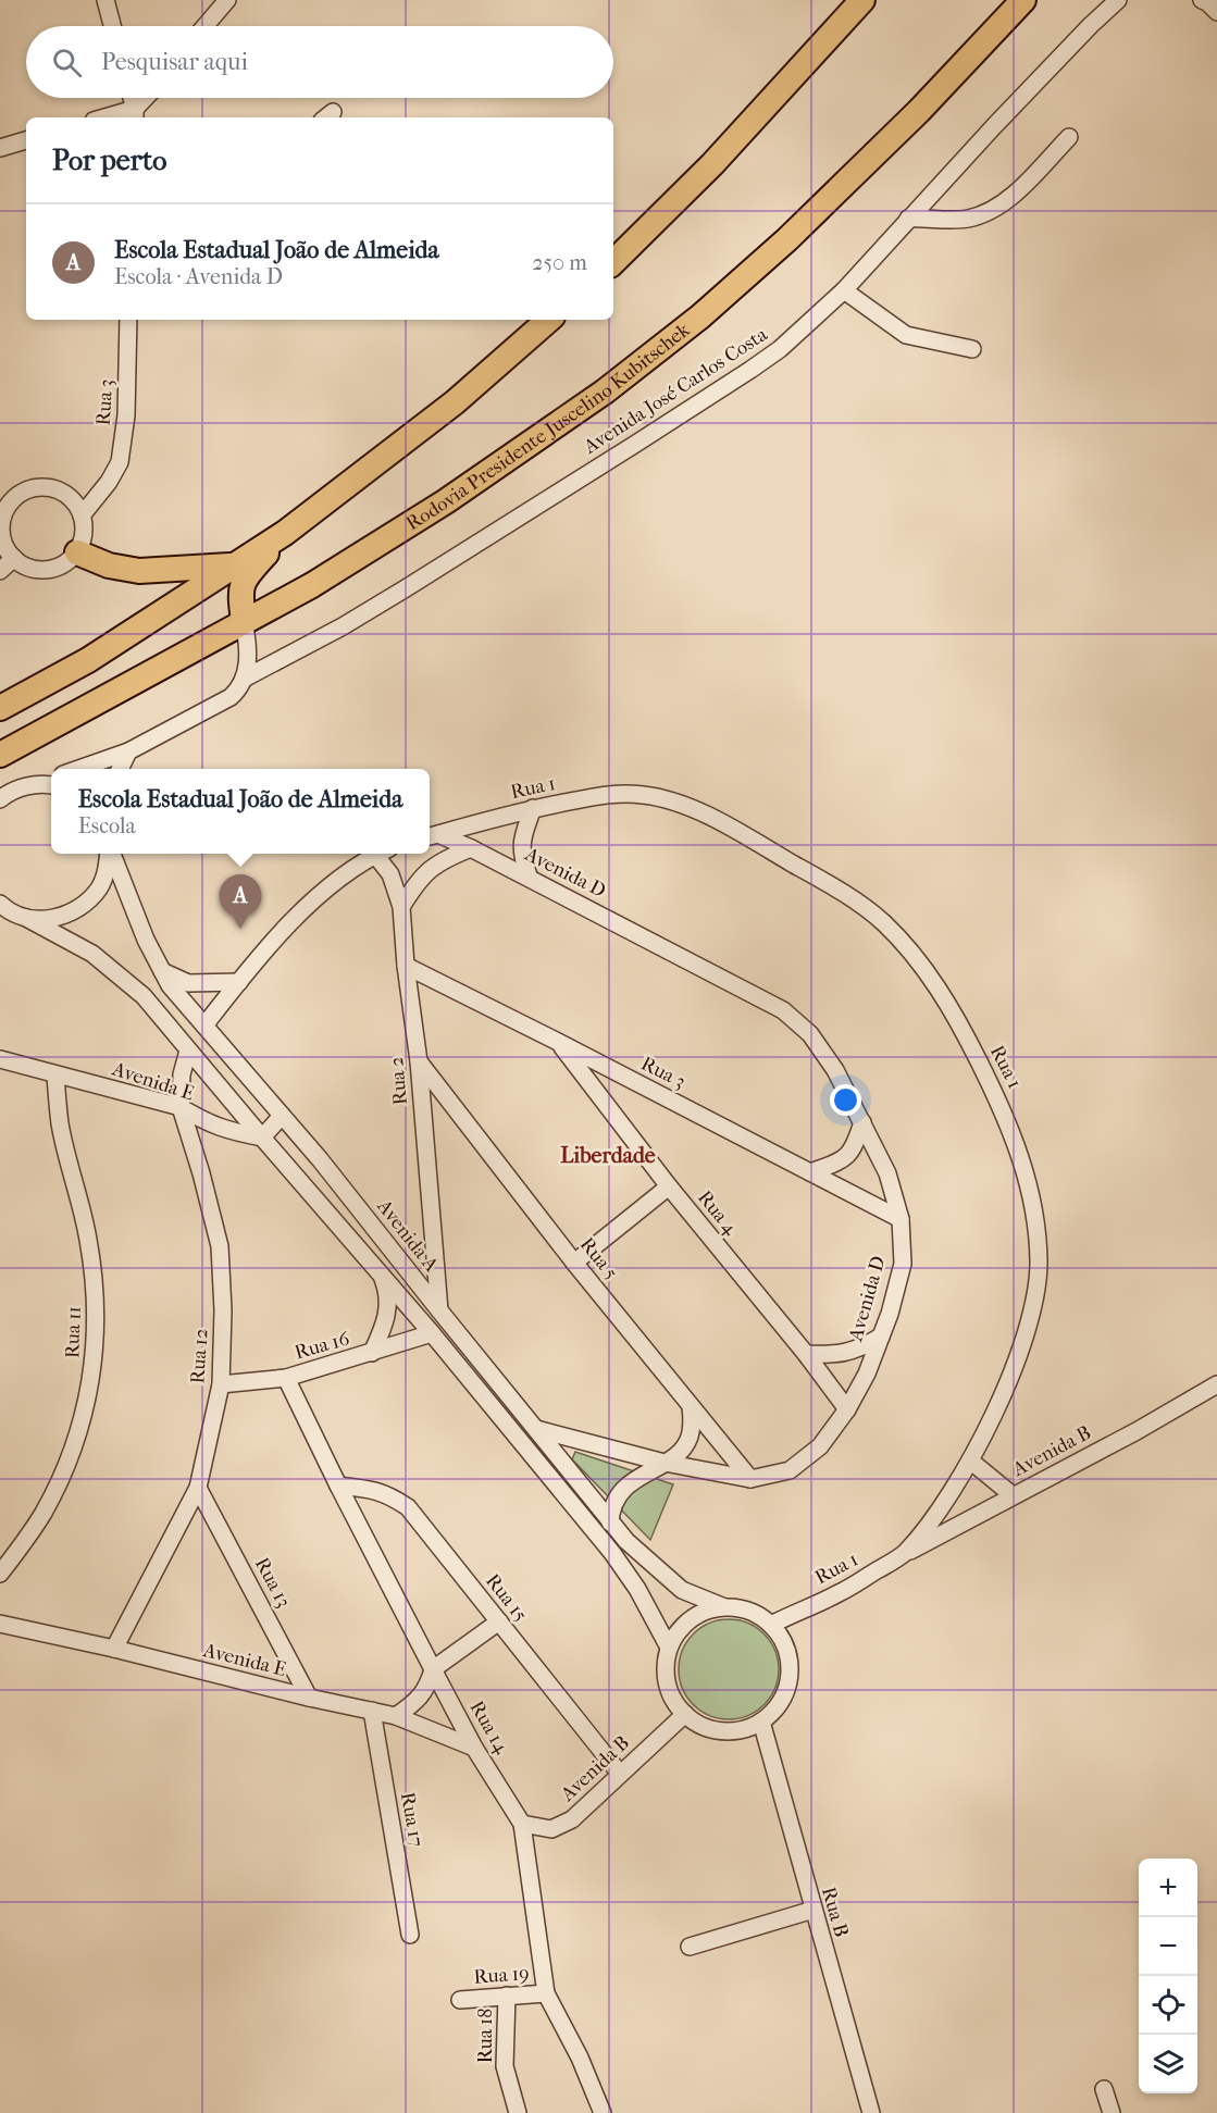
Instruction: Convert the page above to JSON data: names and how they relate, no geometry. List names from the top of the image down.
{
  "streets": {
    "highway": ["Rodovia Presidente Juscelino Kubitschek"],
    "street": [
      "Avenida José Carlos Costa",
      "Rua 3",
      "Rua 1",
      "Avenida D",
      "Avenida E",
      "Rua 2",
      "Rua 4",
      "Avenida A",
      "Rua 5",
      "Rua 11",
      "Rua 16",
      "Rua 12",
      "Avenida B",
      "Rua 13",
      "Rua 15",
      "Rua 14",
      "Rua 17",
      "Rua B",
      "Rua 19",
      "Rua 18"
    ]
  },
  "crossings": [
    ["Rua 3", "Avenida D"],
    ["Rua 3", "Rua 2"],
    ["Rua 3", "Rua 4"],
    ["Rua 1", "Avenida D"],
    ["Rua 1", "Avenida A"],
    ["Rua 1", "Avenida B"],
    ["Rua 1", "Rua B"],
    ["Avenida D", "Rua 4"],
    ["Avenida D", "Avenida A"],
    ["Avenida D", "Rua 5"],
    ["Avenida E", "Rua 11"],
    ["Avenida E", "Rua 12"],
    ["Avenida E", "Rua 13"],
    ["Avenida E", "Rua 14"],
    ["Avenida E", "Rua 17"],
    ["Rua 2", "Avenida A"],
    ["Rua 2", "Rua 5"],
    ["Avenida A", "Avenida B"],
    ["Avenida A", "Rua B"],
    ["Rua 16", "Rua 12"],
    ["Rua 16", "Rua 14"],
    ["Rua 12", "Rua 13"],
    ["Avenida B", "Rua 15"],
    ["Avenida B", "Rua 14"],
    ["Avenida B", "Rua B"],
    ["Rua 15", "Rua 14"],
    ["Rua 14", "Rua 19"],
    ["Rua 19", "Rua 18"]
  ],
  "districts": ["Liberdade"],
  "page": {
    "search": "Pesquisar aqui",
    "heading": "Por perto",
    "list": [
      {
        "mark": "A",
        "name": "Escola Estadual João de Almeida",
        "note": "Escola · Avenida D",
        "value": "250 m"
      }
    ],
    "popup": ["Escola Estadual João de Almeida", "Escola"],
    "pins": "A",
    "map_buttons": ["+", "−"]
  }
}
